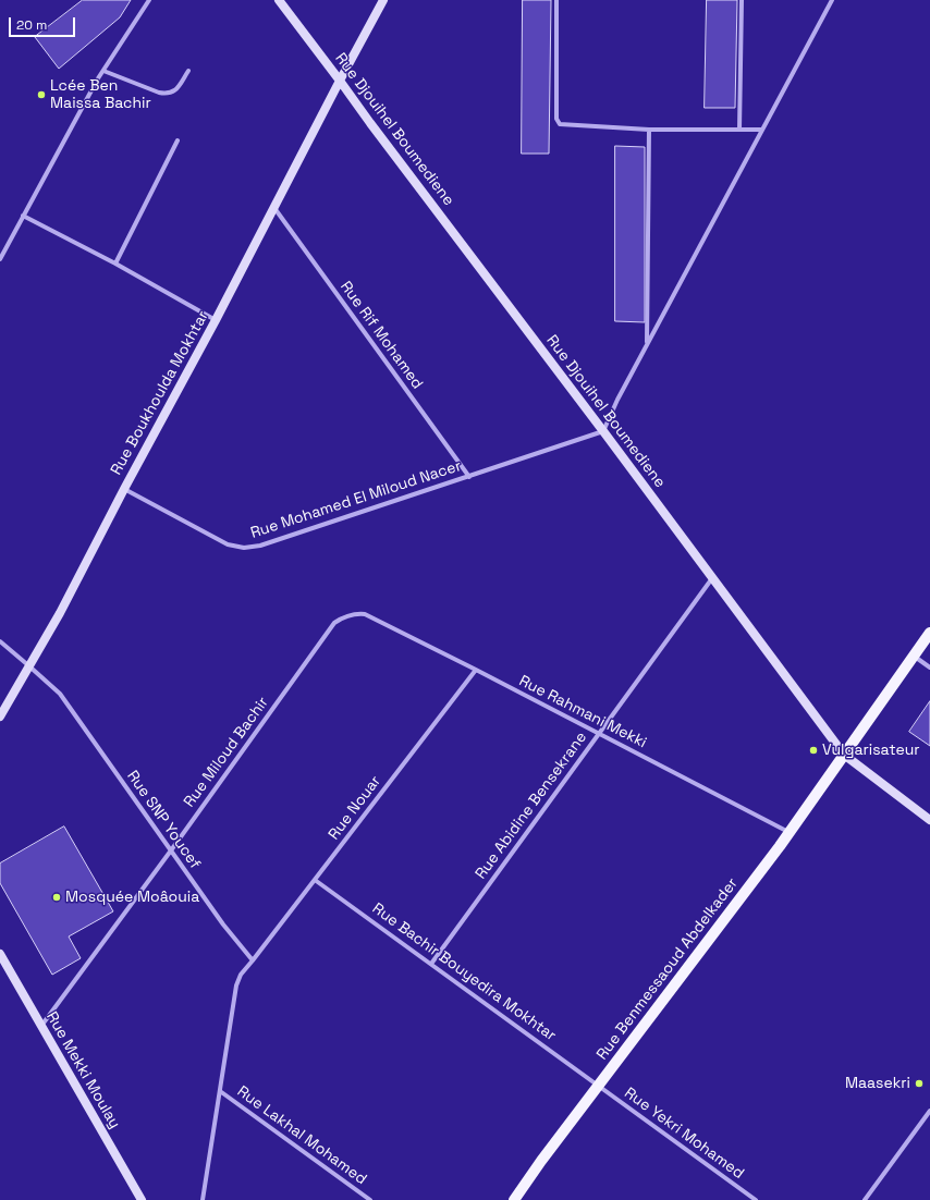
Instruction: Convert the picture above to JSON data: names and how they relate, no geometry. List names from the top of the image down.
{
  "streets": {
    "main road": ["Rue Benmessaoud Abdelkader"],
    "street": [
      "Rue Djouihel Boumediene",
      "Rue Rif Mohamed",
      "Rue Boukhoulda Mokhtar",
      "Rue Mohamed El Miloud Nacer",
      "Rue Rahmani Mekki",
      "Rue Miloud Bachir",
      "Rue Abidine Bensekrane",
      "Rue Nouar",
      "Rue SNP Youcef",
      "Rue Bachir Bouyedira Mokhtar",
      "Rue Mekki Moulay",
      "Rue Yekri Mohamed",
      "Rue Lakhal Mohamed"
    ]
  },
  "crossings": [
    ["Rue Djouihel Boumediene", "Rue Boukhoulda Mokhtar"],
    ["Rue Djouihel Boumediene", "Rue Mohamed El Miloud Nacer"],
    ["Rue Djouihel Boumediene", "Rue Abidine Bensekrane"],
    ["Rue Djouihel Boumediene", "Rue Benmessaoud Abdelkader"],
    ["Rue Rif Mohamed", "Rue Boukhoulda Mokhtar"],
    ["Rue Rif Mohamed", "Rue Mohamed El Miloud Nacer"],
    ["Rue Boukhoulda Mokhtar", "Rue Mohamed El Miloud Nacer"],
    ["Rue Boukhoulda Mokhtar", "Rue SNP Youcef"],
    ["Rue Rahmani Mekki", "Rue Miloud Bachir"],
    ["Rue Rahmani Mekki", "Rue Abidine Bensekrane"],
    ["Rue Rahmani Mekki", "Rue Nouar"],
    ["Rue Rahmani Mekki", "Rue Benmessaoud Abdelkader"],
    ["Rue Miloud Bachir", "Rue SNP Youcef"],
    ["Rue Miloud Bachir", "Rue Mekki Moulay"],
    ["Rue Abidine Bensekrane", "Rue Bachir Bouyedira Mokhtar"],
    ["Rue Nouar", "Rue SNP Youcef"],
    ["Rue Nouar", "Rue Bachir Bouyedira Mokhtar"],
    ["Rue Benmessaoud Abdelkader", "Rue Bachir Bouyedira Mokhtar"],
    ["Rue Benmessaoud Abdelkader", "Rue Yekri Mohamed"],
    ["Rue Bachir Bouyedira Mokhtar", "Rue Yekri Mohamed"]
  ],
  "places": [
    "Lcée Ben Maissa Bachir",
    "Vulgarisateur",
    "Mosquée Moâouia",
    "Maasekri"
  ],
  "scale_bar": "20 m"
}
